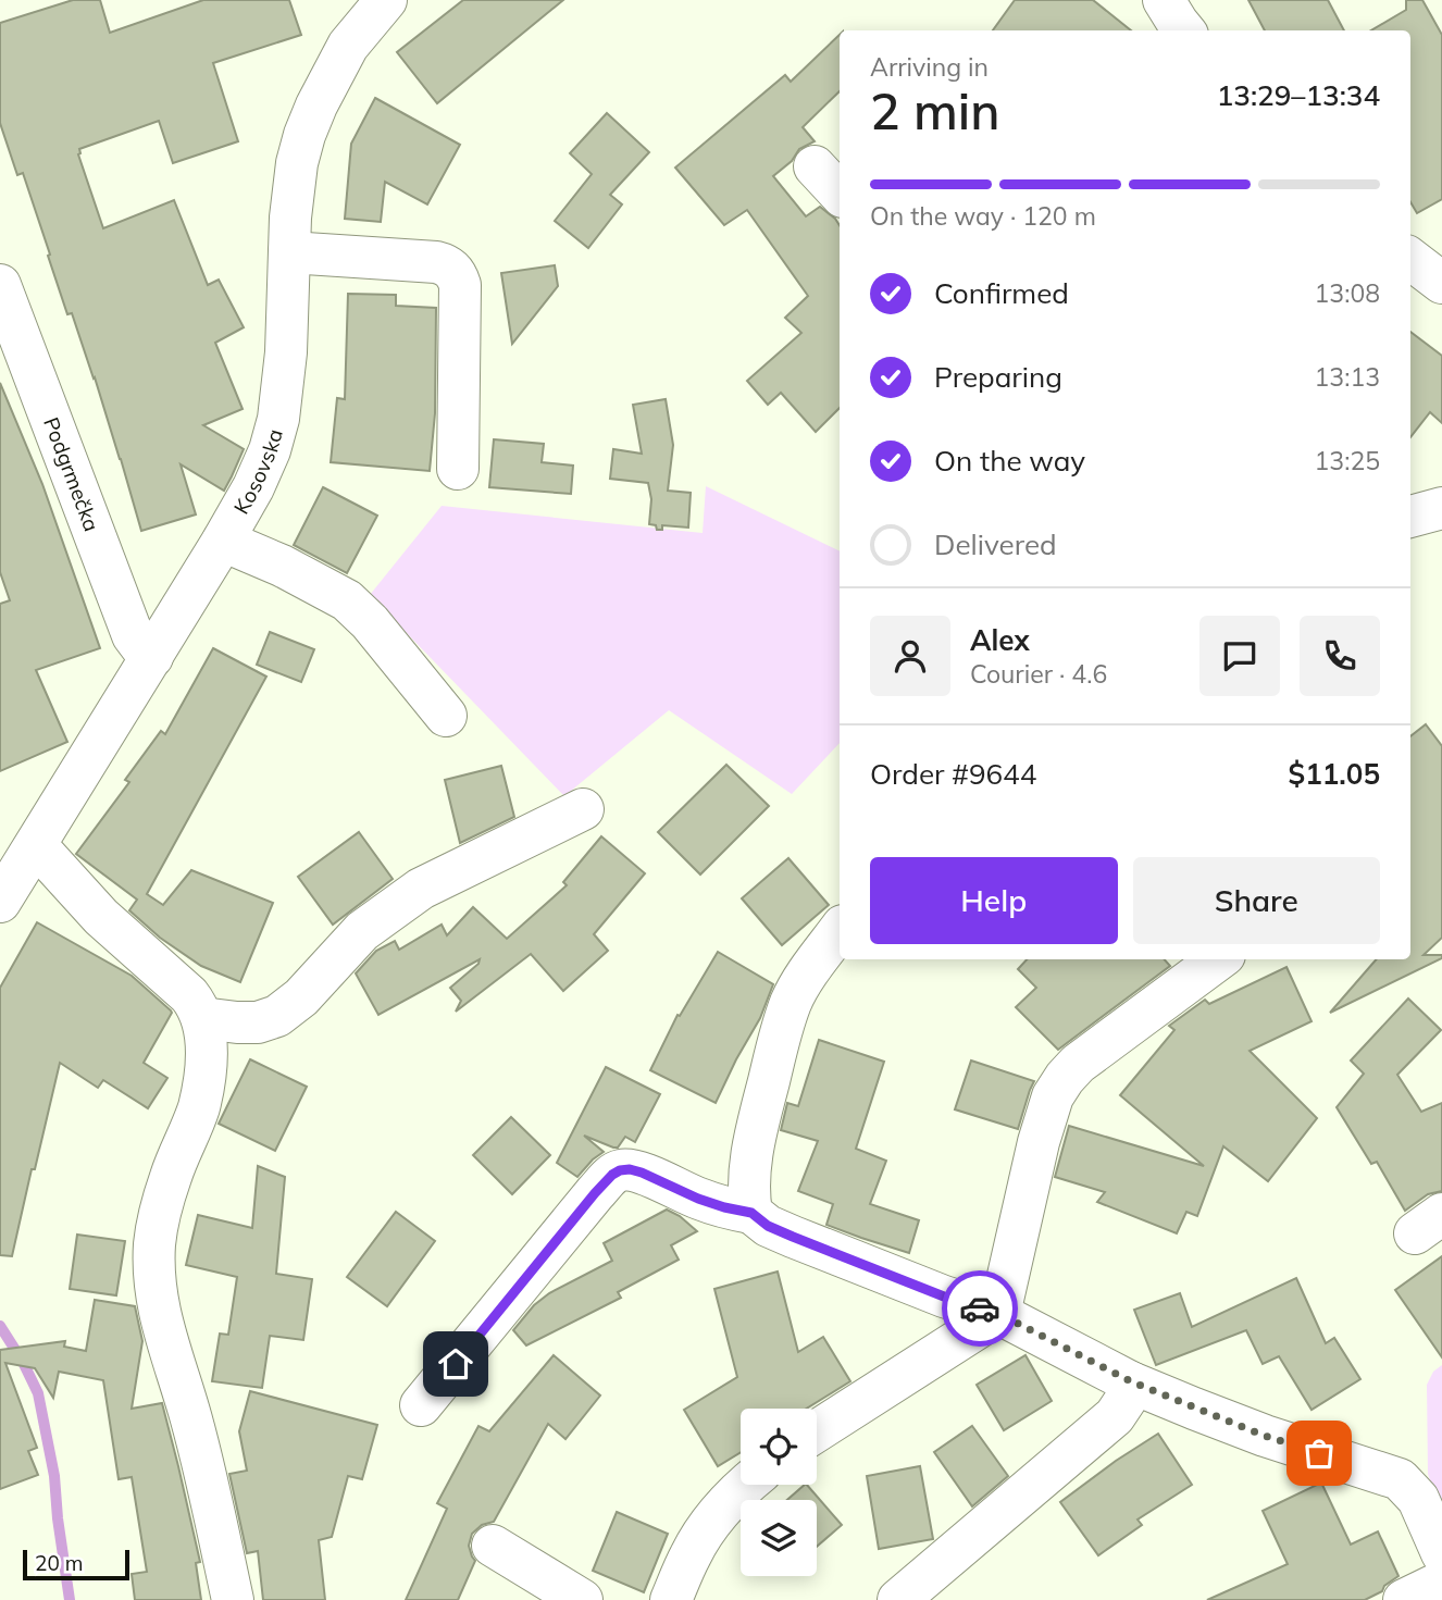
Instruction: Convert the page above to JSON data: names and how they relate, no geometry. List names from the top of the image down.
{
  "streets": {
    "street": ["Kosovska", "Podgrmečka"]
  },
  "crossings": [
    ["Kosovska", "Podgrmečka"]
  ],
  "scale_bar": "20 m",
  "page": {
    "heading": ["2 min", "Arriving in", "13:29–13:34"],
    "panel": [
      "Alex",
      "Courier · 4.6",
      "Order #9644",
      "$11.05"
    ],
    "bar": "On the way · 120 m",
    "list": [
      ["Confirmed", "13:08"],
      ["Preparing", "13:13"],
      ["On the way", "13:25"],
      "Delivered"
    ],
    "buttons": ["Help", "Share"],
    "scale": "20 m"
  }
}
